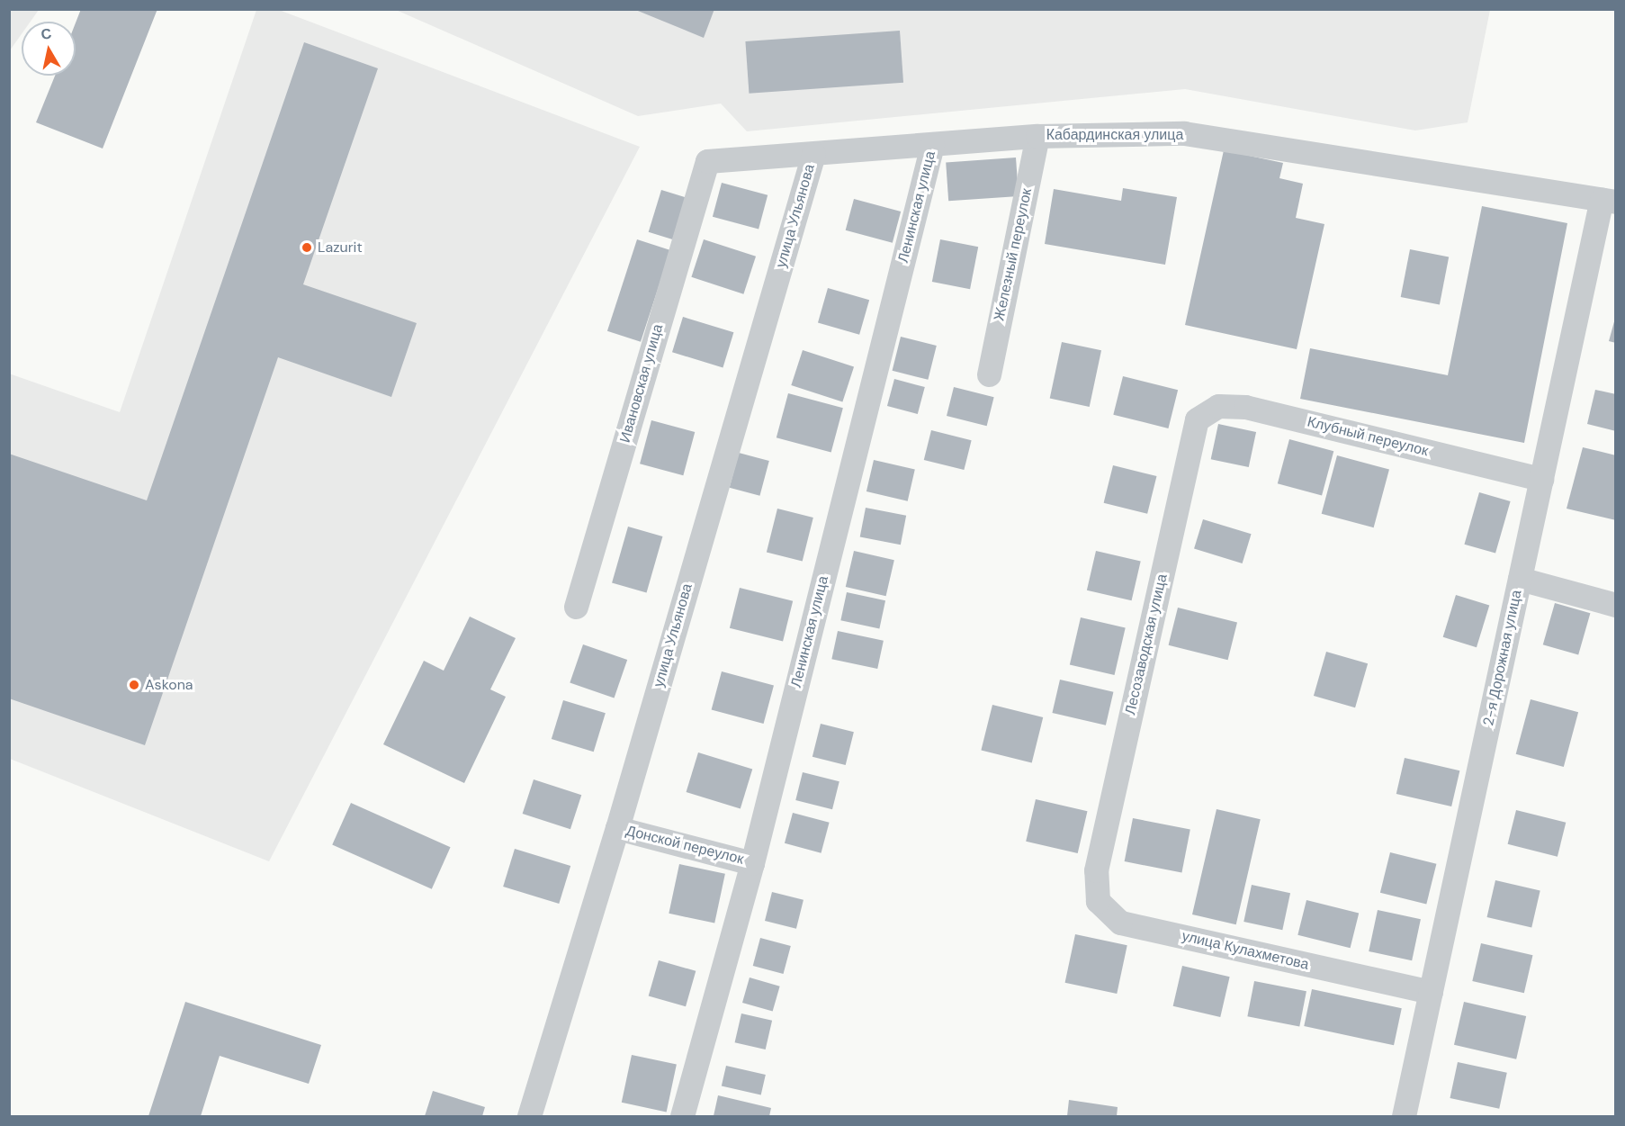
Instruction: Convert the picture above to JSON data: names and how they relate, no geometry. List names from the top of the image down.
{
  "streets": {
    "street": [
      "Кабардинская улица",
      "Ленинская улица",
      "улица Ульянова",
      "Железный переулок",
      "Ивановская улица",
      "Клубный переулок",
      "Лесозаводская улица",
      "2-я Дорожная улица",
      "Донской переулок",
      "улица Кулахметова"
    ]
  },
  "crossings": [
    ["Кабардинская улица", "Ленинская улица"],
    ["Кабардинская улица", "улица Ульянова"],
    ["Кабардинская улица", "Железный переулок"],
    ["Кабардинская улица", "Ивановская улица"],
    ["Кабардинская улица", "2-я Дорожная улица"],
    ["Ленинская улица", "Донской переулок"],
    ["улица Ульянова", "Донской переулок"],
    ["Клубный переулок", "Лесозаводская улица"],
    ["Клубный переулок", "2-я Дорожная улица"],
    ["Лесозаводская улица", "улица Кулахметова"],
    ["2-я Дорожная улица", "улица Кулахметова"]
  ],
  "places": ["Lazurit", "Askona"],
  "north": "top"
}
